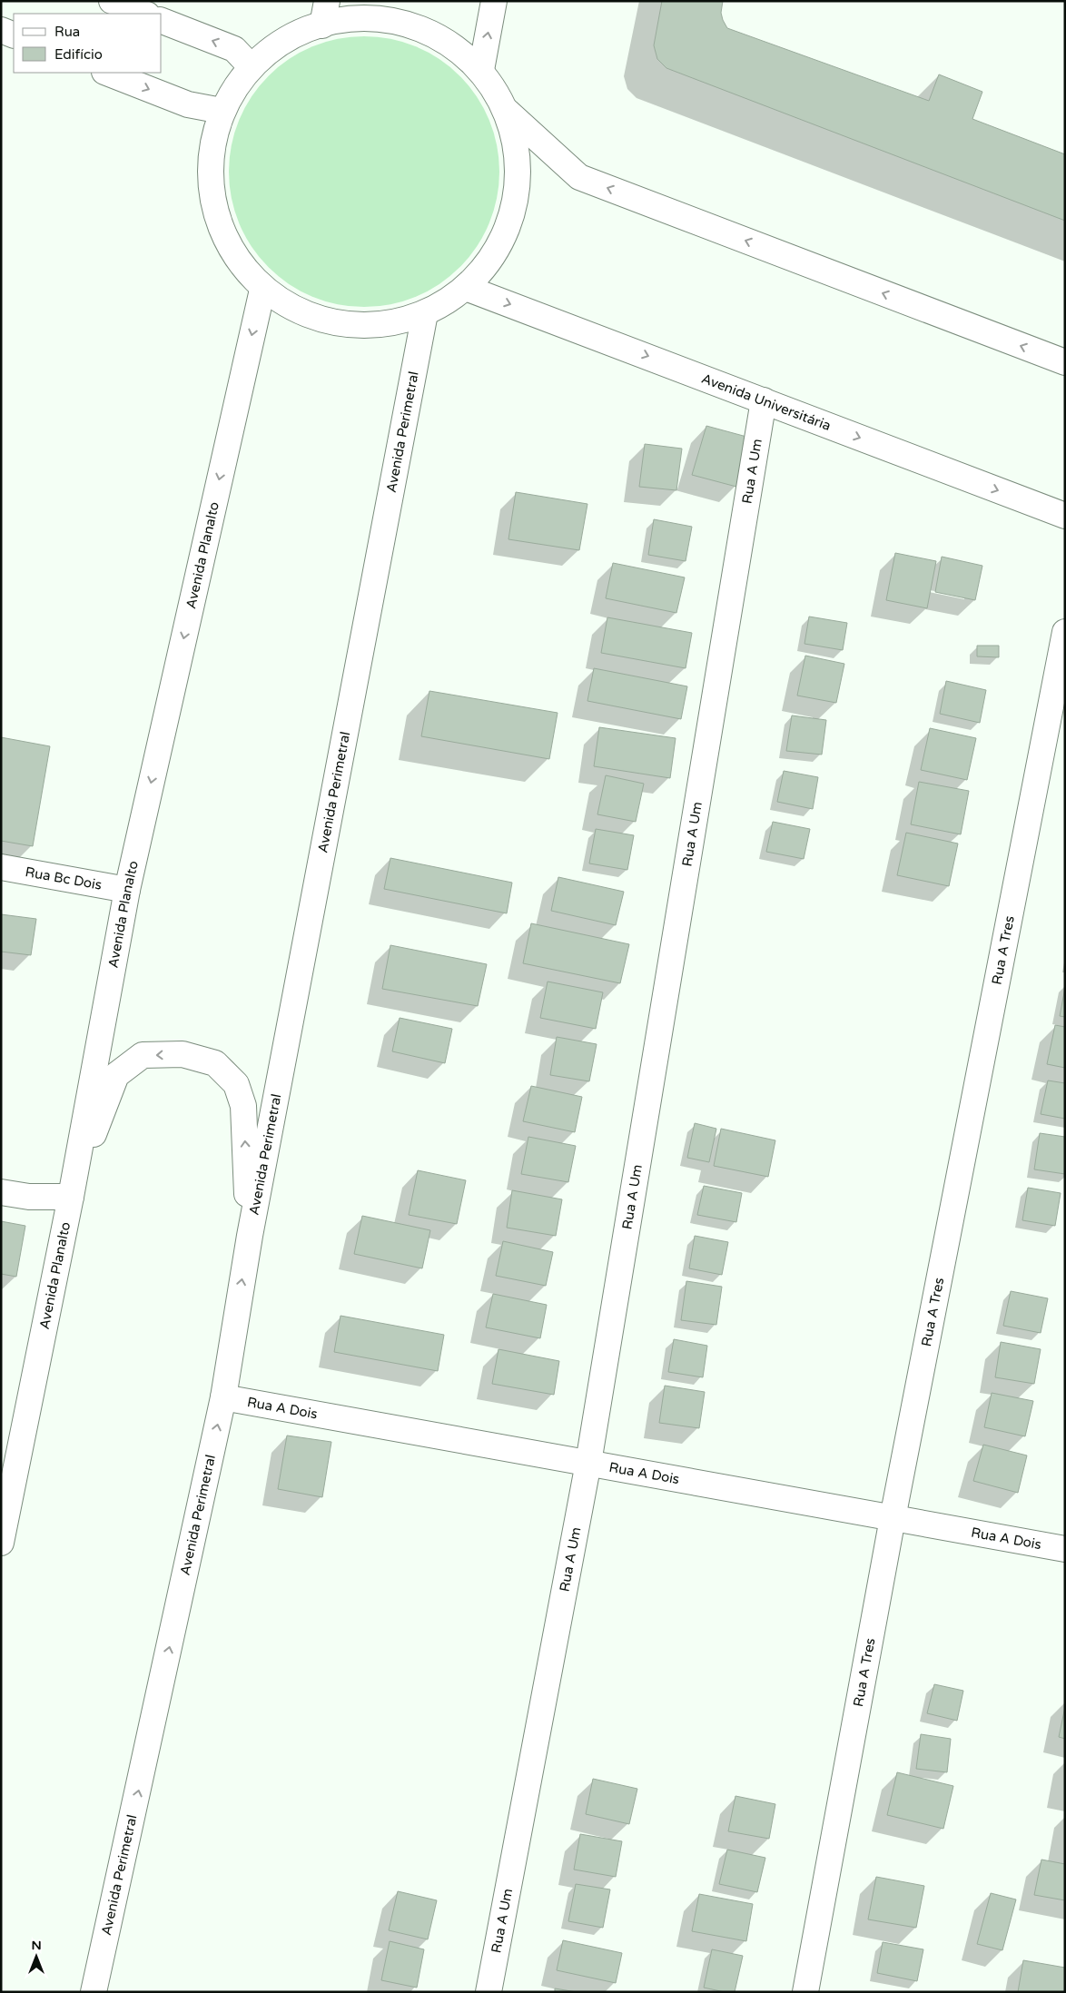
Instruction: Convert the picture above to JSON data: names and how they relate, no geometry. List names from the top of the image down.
{
  "streets": {
    "street": [
      "Avenida Universitária",
      "Avenida Perimetral",
      "Rua A Um",
      "Avenida Planalto",
      "Rua Bc Dois",
      "Rua A Tres",
      "Rua A Dois"
    ]
  },
  "crossings": [
    ["Avenida Universitária", "Rua A Um"],
    ["Avenida Perimetral", "Rua A Dois"],
    ["Rua A Um", "Rua A Dois"],
    ["Avenida Planalto", "Rua Bc Dois"],
    ["Rua A Tres", "Rua A Dois"]
  ],
  "one_way": ["Avenida Perimetral", "Avenida Planalto"],
  "legend": ["Rua", "Edifício"],
  "north": "top"
}
